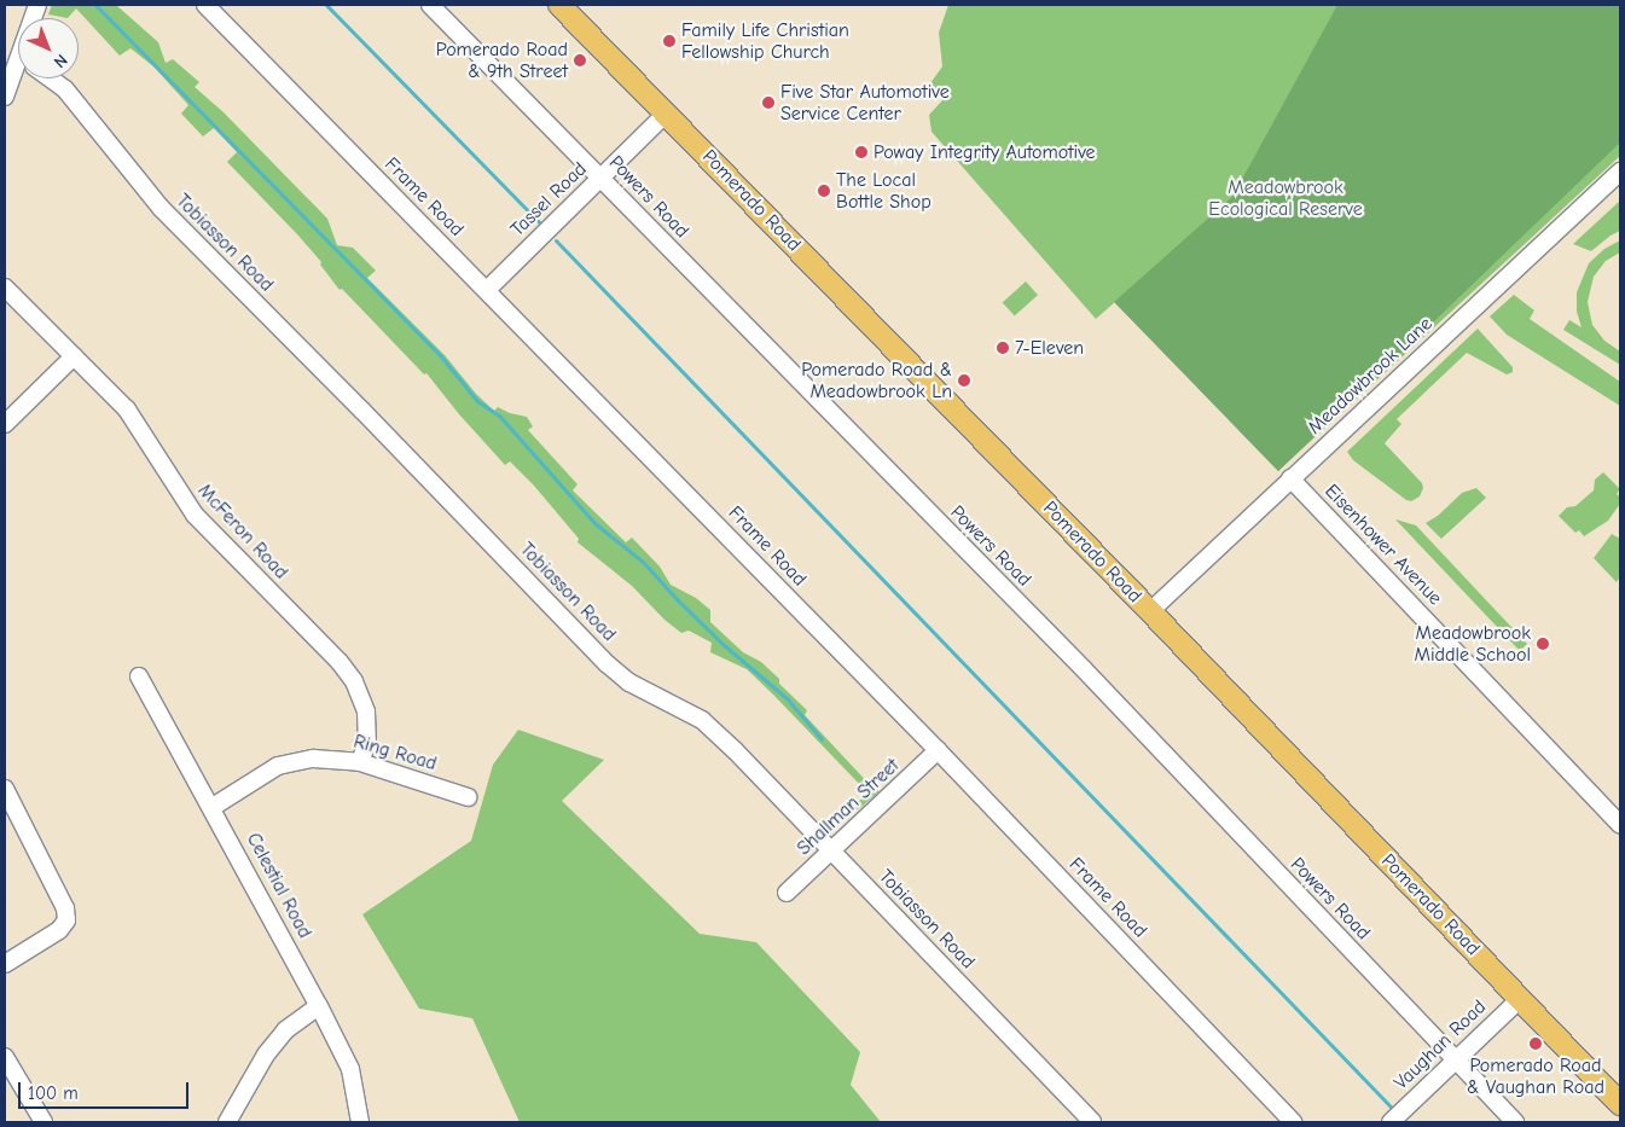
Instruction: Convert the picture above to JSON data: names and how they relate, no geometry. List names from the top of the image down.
{
  "streets": {
    "main road": ["Pomerado Road"],
    "street": [
      "Frame Road",
      "Powers Road",
      "Tassel Road",
      "Tobiasson Road",
      "Meadowbrook Lane",
      "McFeron Road",
      "Eisenhower Avenue",
      "Ring Road",
      "Shallman Street",
      "Celestial Road",
      "Vaughan Road"
    ]
  },
  "crossings": [
    ["Frame Road", "Tassel Road"],
    ["Frame Road", "Shallman Street"],
    ["Powers Road", "Tassel Road"],
    ["Powers Road", "Vaughan Road"],
    ["Tassel Road", "Pomerado Road"],
    ["Pomerado Road", "Meadowbrook Lane"],
    ["Pomerado Road", "Vaughan Road"],
    ["Tobiasson Road", "Shallman Street"],
    ["Meadowbrook Lane", "Eisenhower Avenue"],
    ["McFeron Road", "Ring Road"],
    ["Ring Road", "Celestial Road"]
  ],
  "parks": ["Meadowbrook Ecological Reserve"],
  "places": [
    "Family Life Christian Fellowship Church",
    "Pomerado Road & 9th Street",
    "Five Star Automotive Service Center",
    "Poway Integrity Automotive",
    "The Local Bottle Shop",
    "7-Eleven",
    "Pomerado Road & Meadowbrook Ln",
    "Meadowbrook Middle School",
    "Pomerado Road & Vaughan Road"
  ],
  "scale_bar": "100 m",
  "north": "bottom right"
}
